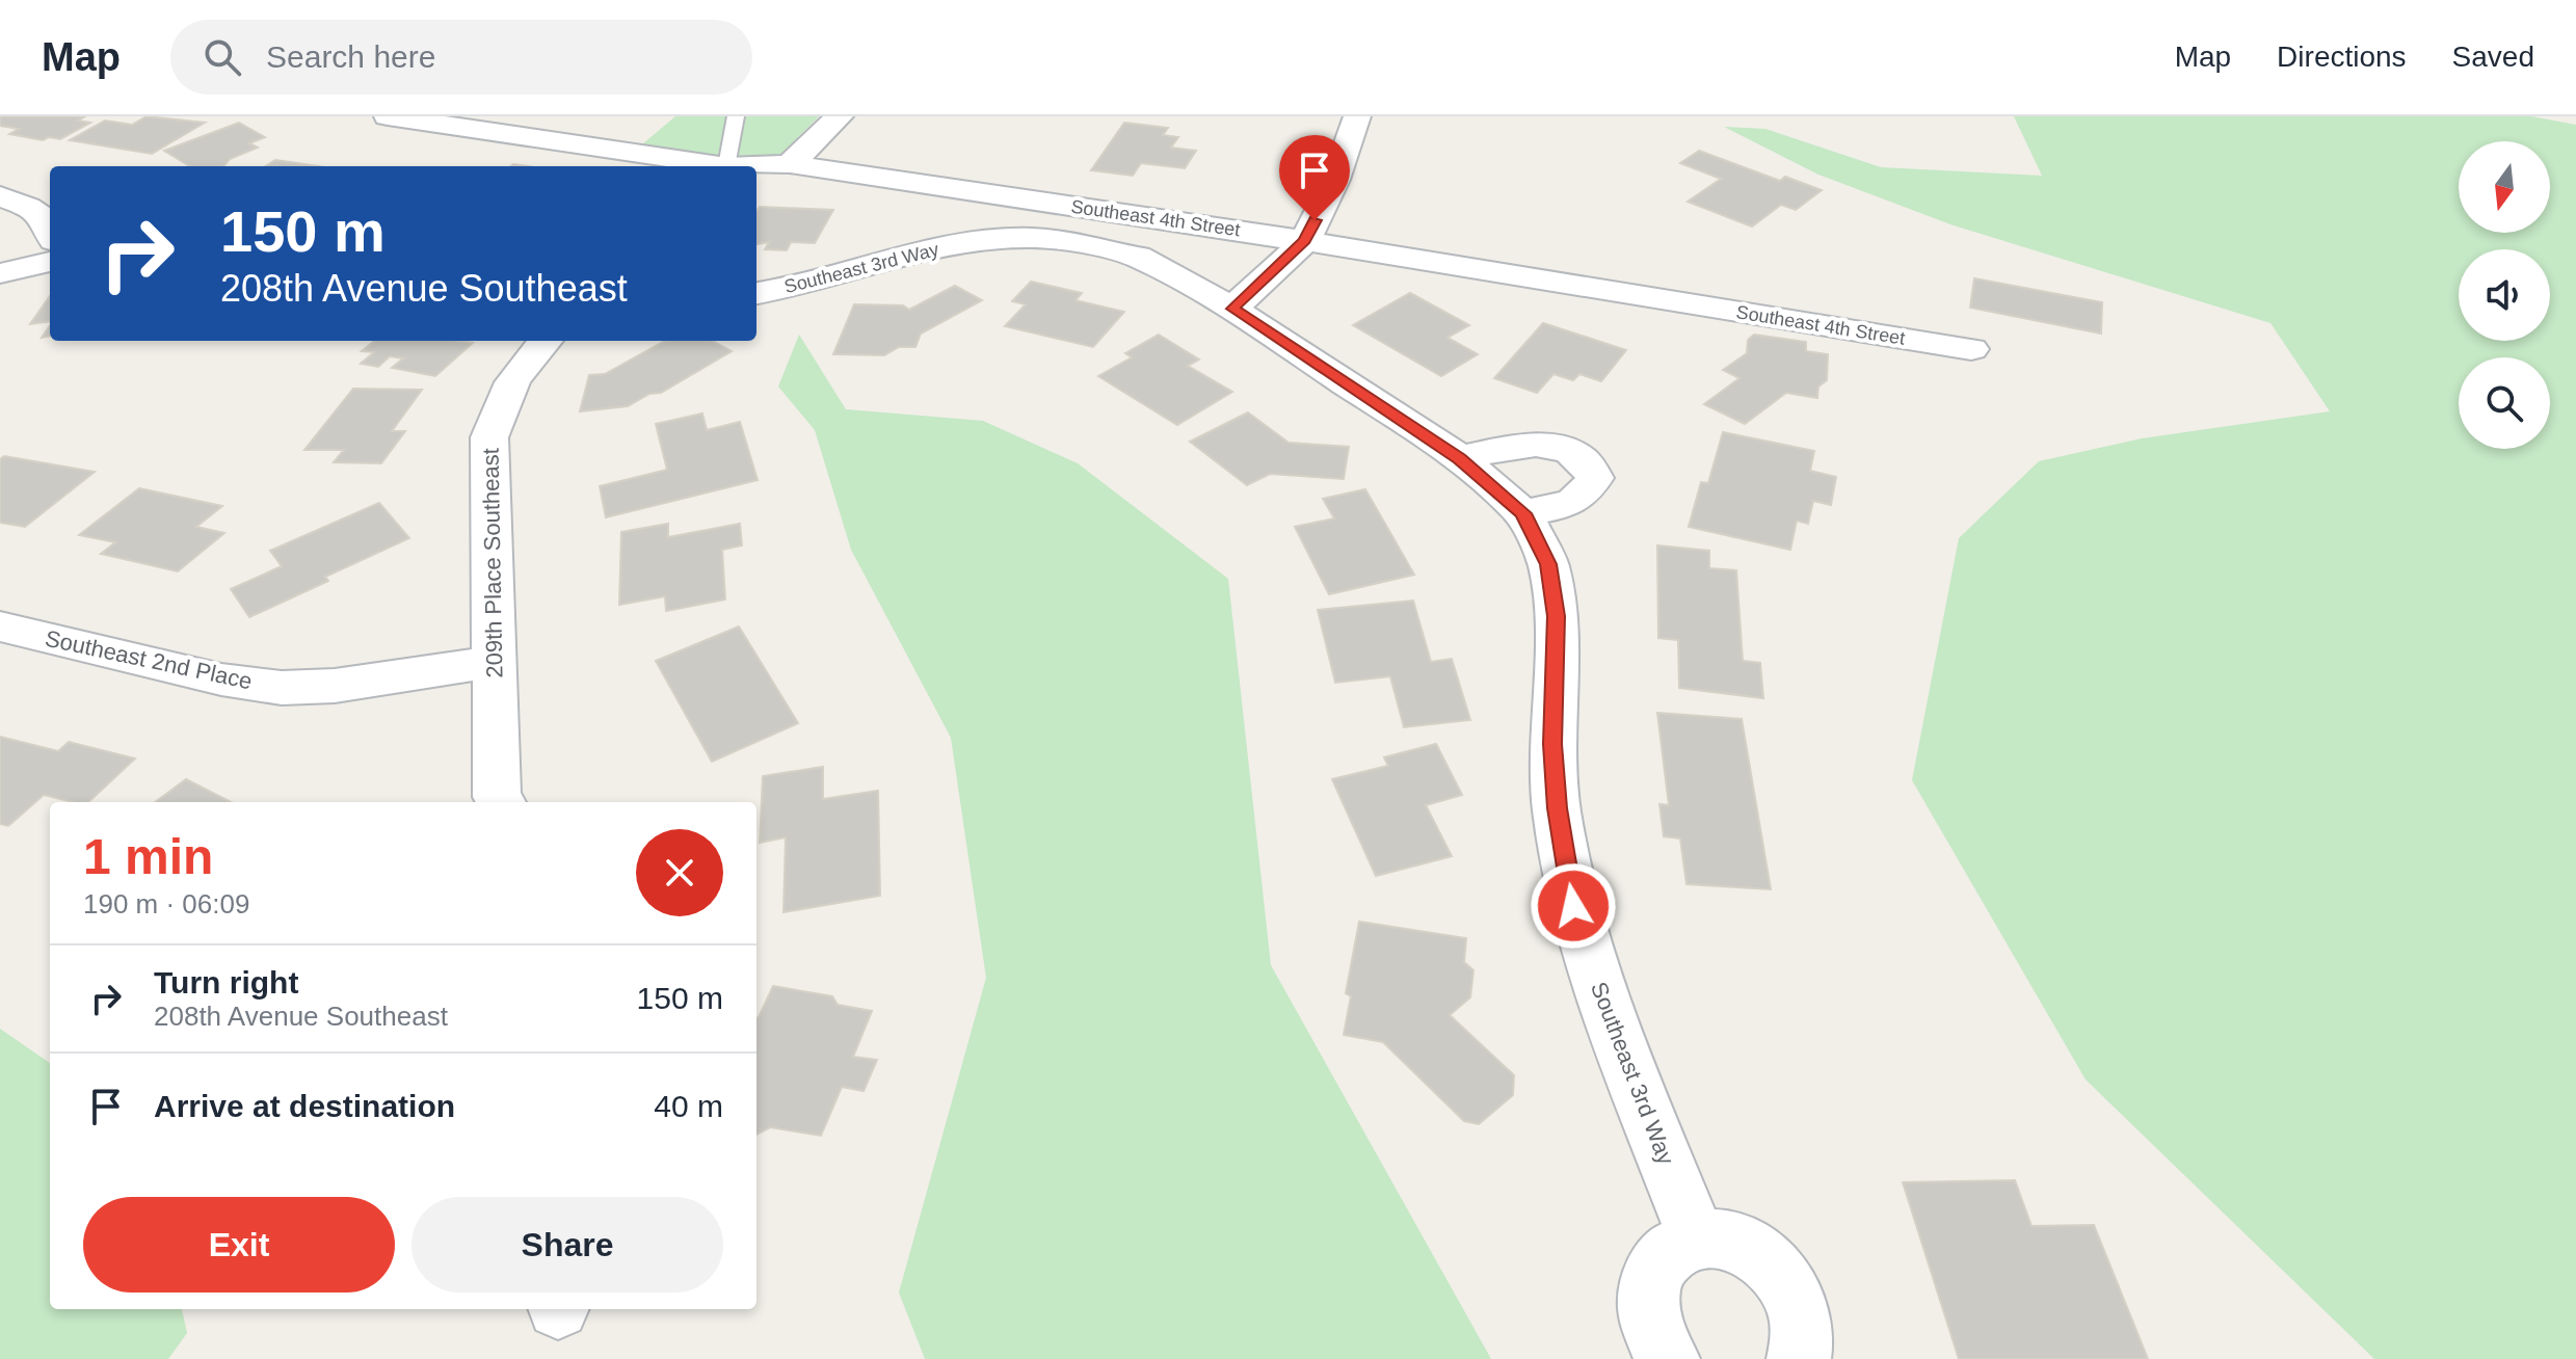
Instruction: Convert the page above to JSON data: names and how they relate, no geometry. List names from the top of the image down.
{
  "streets": {
    "street": [
      "Southeast 4th Street",
      "Southeast 3rd Way",
      "209th Place Southeast",
      "Southeast 2nd Place"
    ]
  },
  "crossings": [
    ["209th Place Southeast", "Southeast 2nd Place"]
  ],
  "north": "bottom",
  "page": {
    "header": "Map",
    "search": "Search here",
    "nav": ["Map", "Directions", "Saved"],
    "turn": ["150 m", "208th Avenue Southeast"],
    "heading": ["1 min", "190 m · 06:09"],
    "list": [
      {
        "name": "Turn right",
        "note": "208th Avenue Southeast",
        "value": "150 m"
      },
      {
        "name": "Arrive at destination",
        "value": "40 m"
      }
    ],
    "buttons": ["Exit", "Share"]
  }
}
